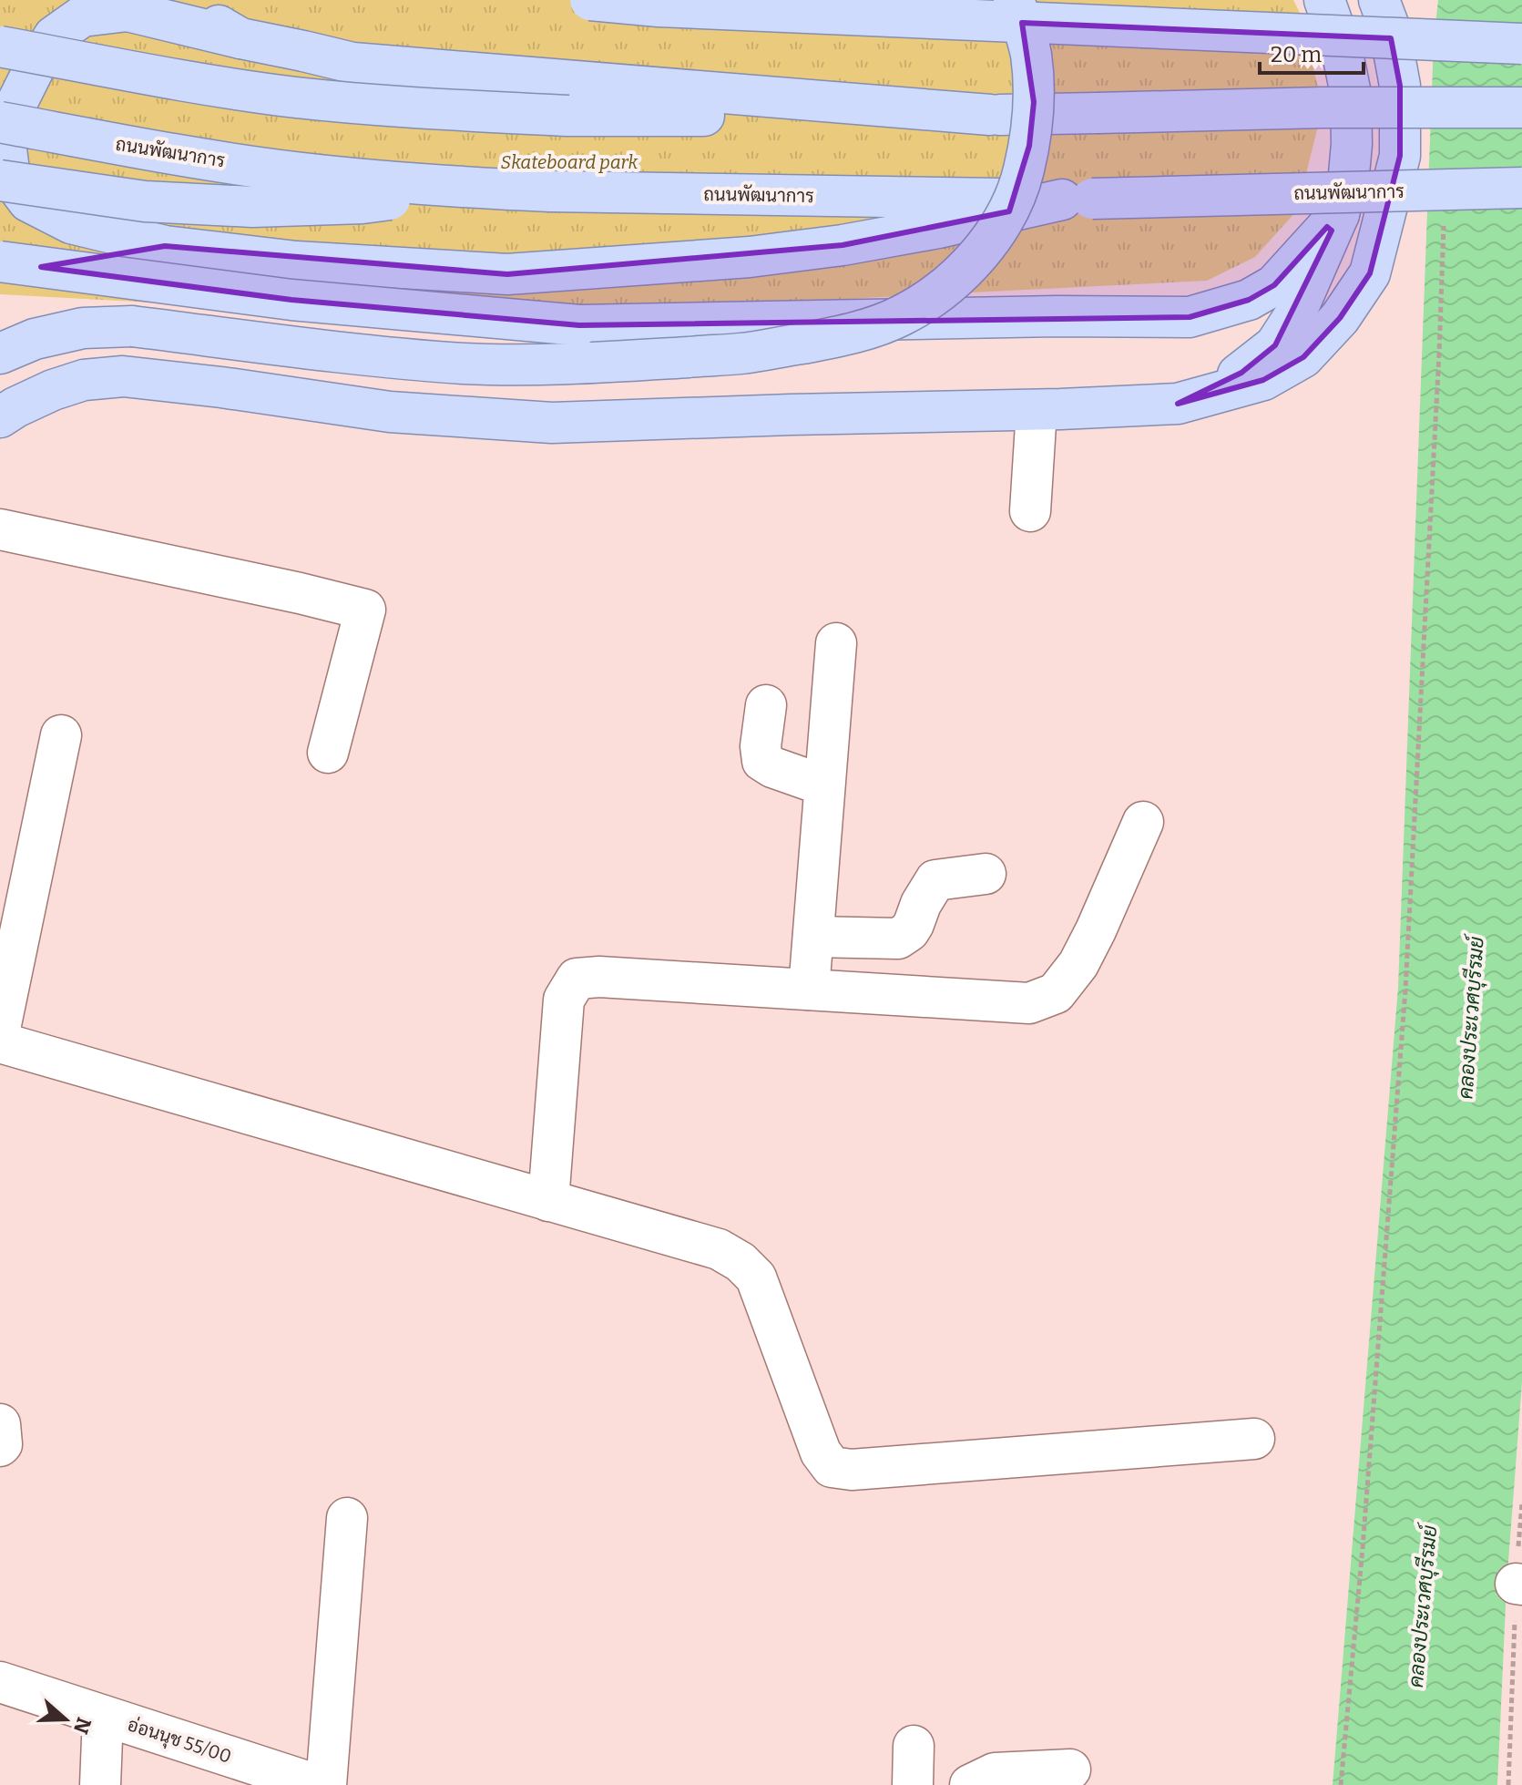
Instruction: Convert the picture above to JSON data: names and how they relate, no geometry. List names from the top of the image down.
{
  "streets": {
    "main road": ["ถนนพัฒนาการ"],
    "street": ["อ่อนนุช 55/00"]
  },
  "water": ["คลองประเวศบุรีรมย์"],
  "parks": ["Skateboard park"],
  "scale_bar": "20 m",
  "north": "right"
}
